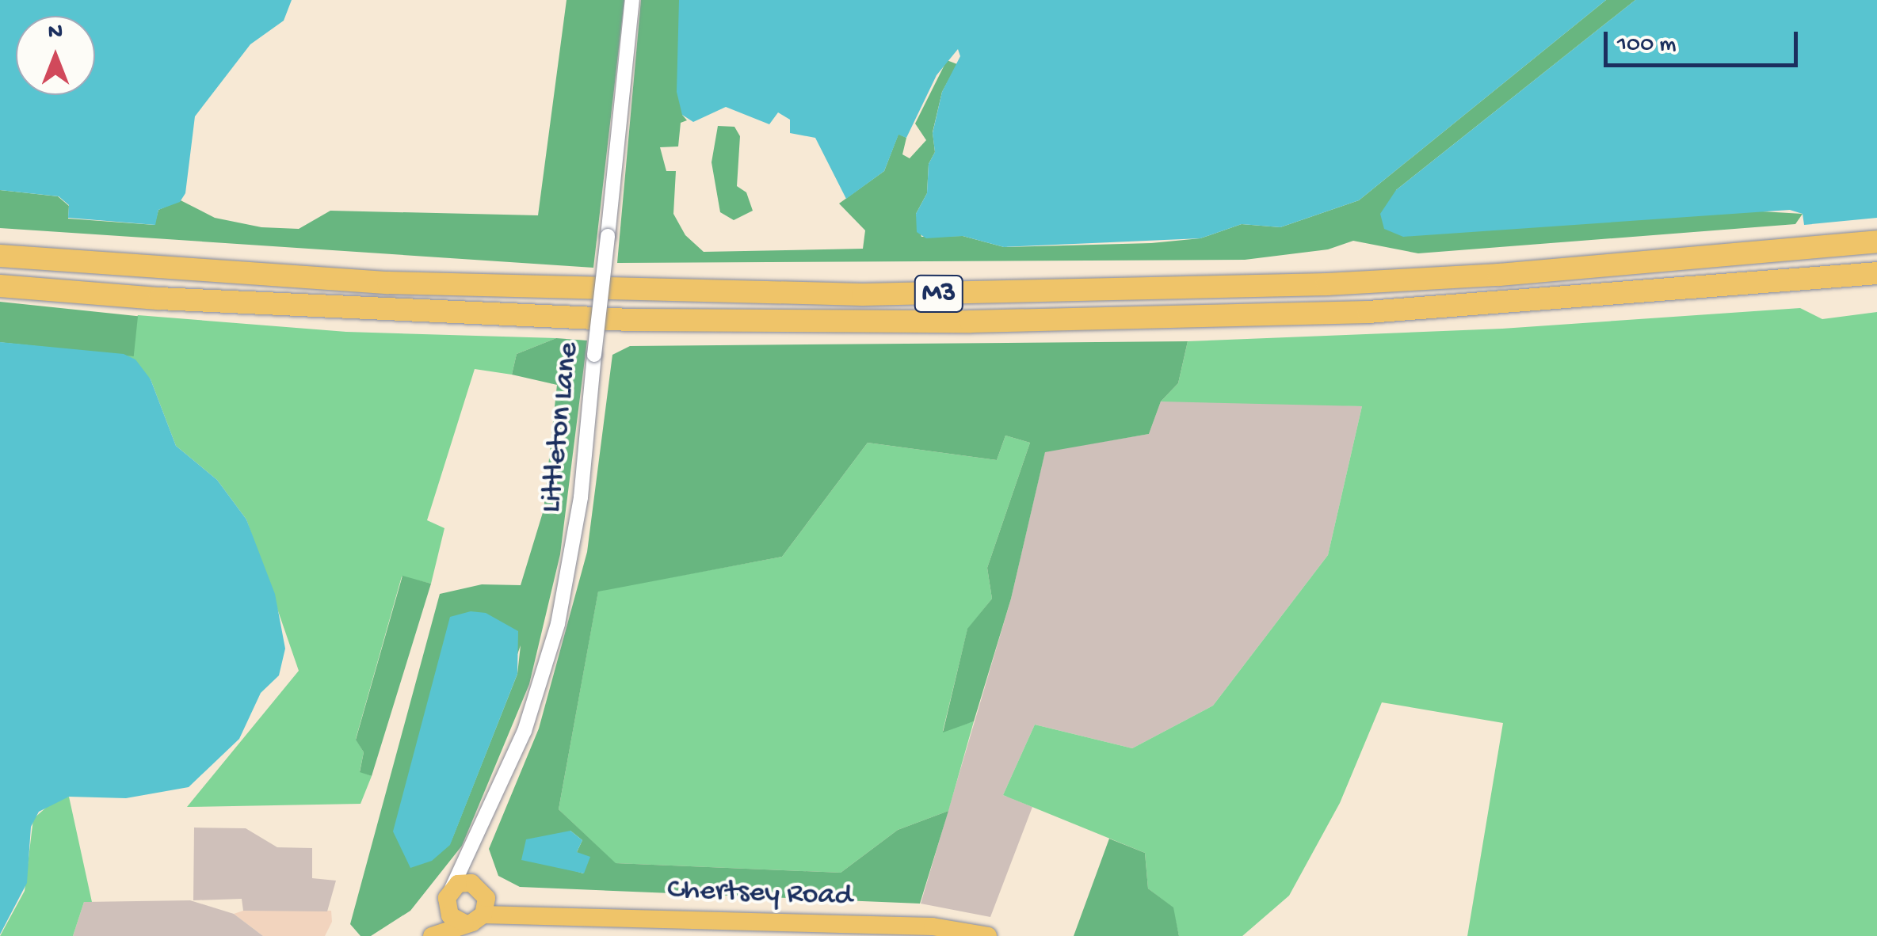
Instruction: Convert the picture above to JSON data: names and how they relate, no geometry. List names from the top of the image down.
{
  "streets": {
    "highway": ["M3"],
    "main road": ["Chertsey Road"],
    "street": ["Littleton Lane"]
  },
  "scale_bar": "100 m",
  "north": "top"
}
